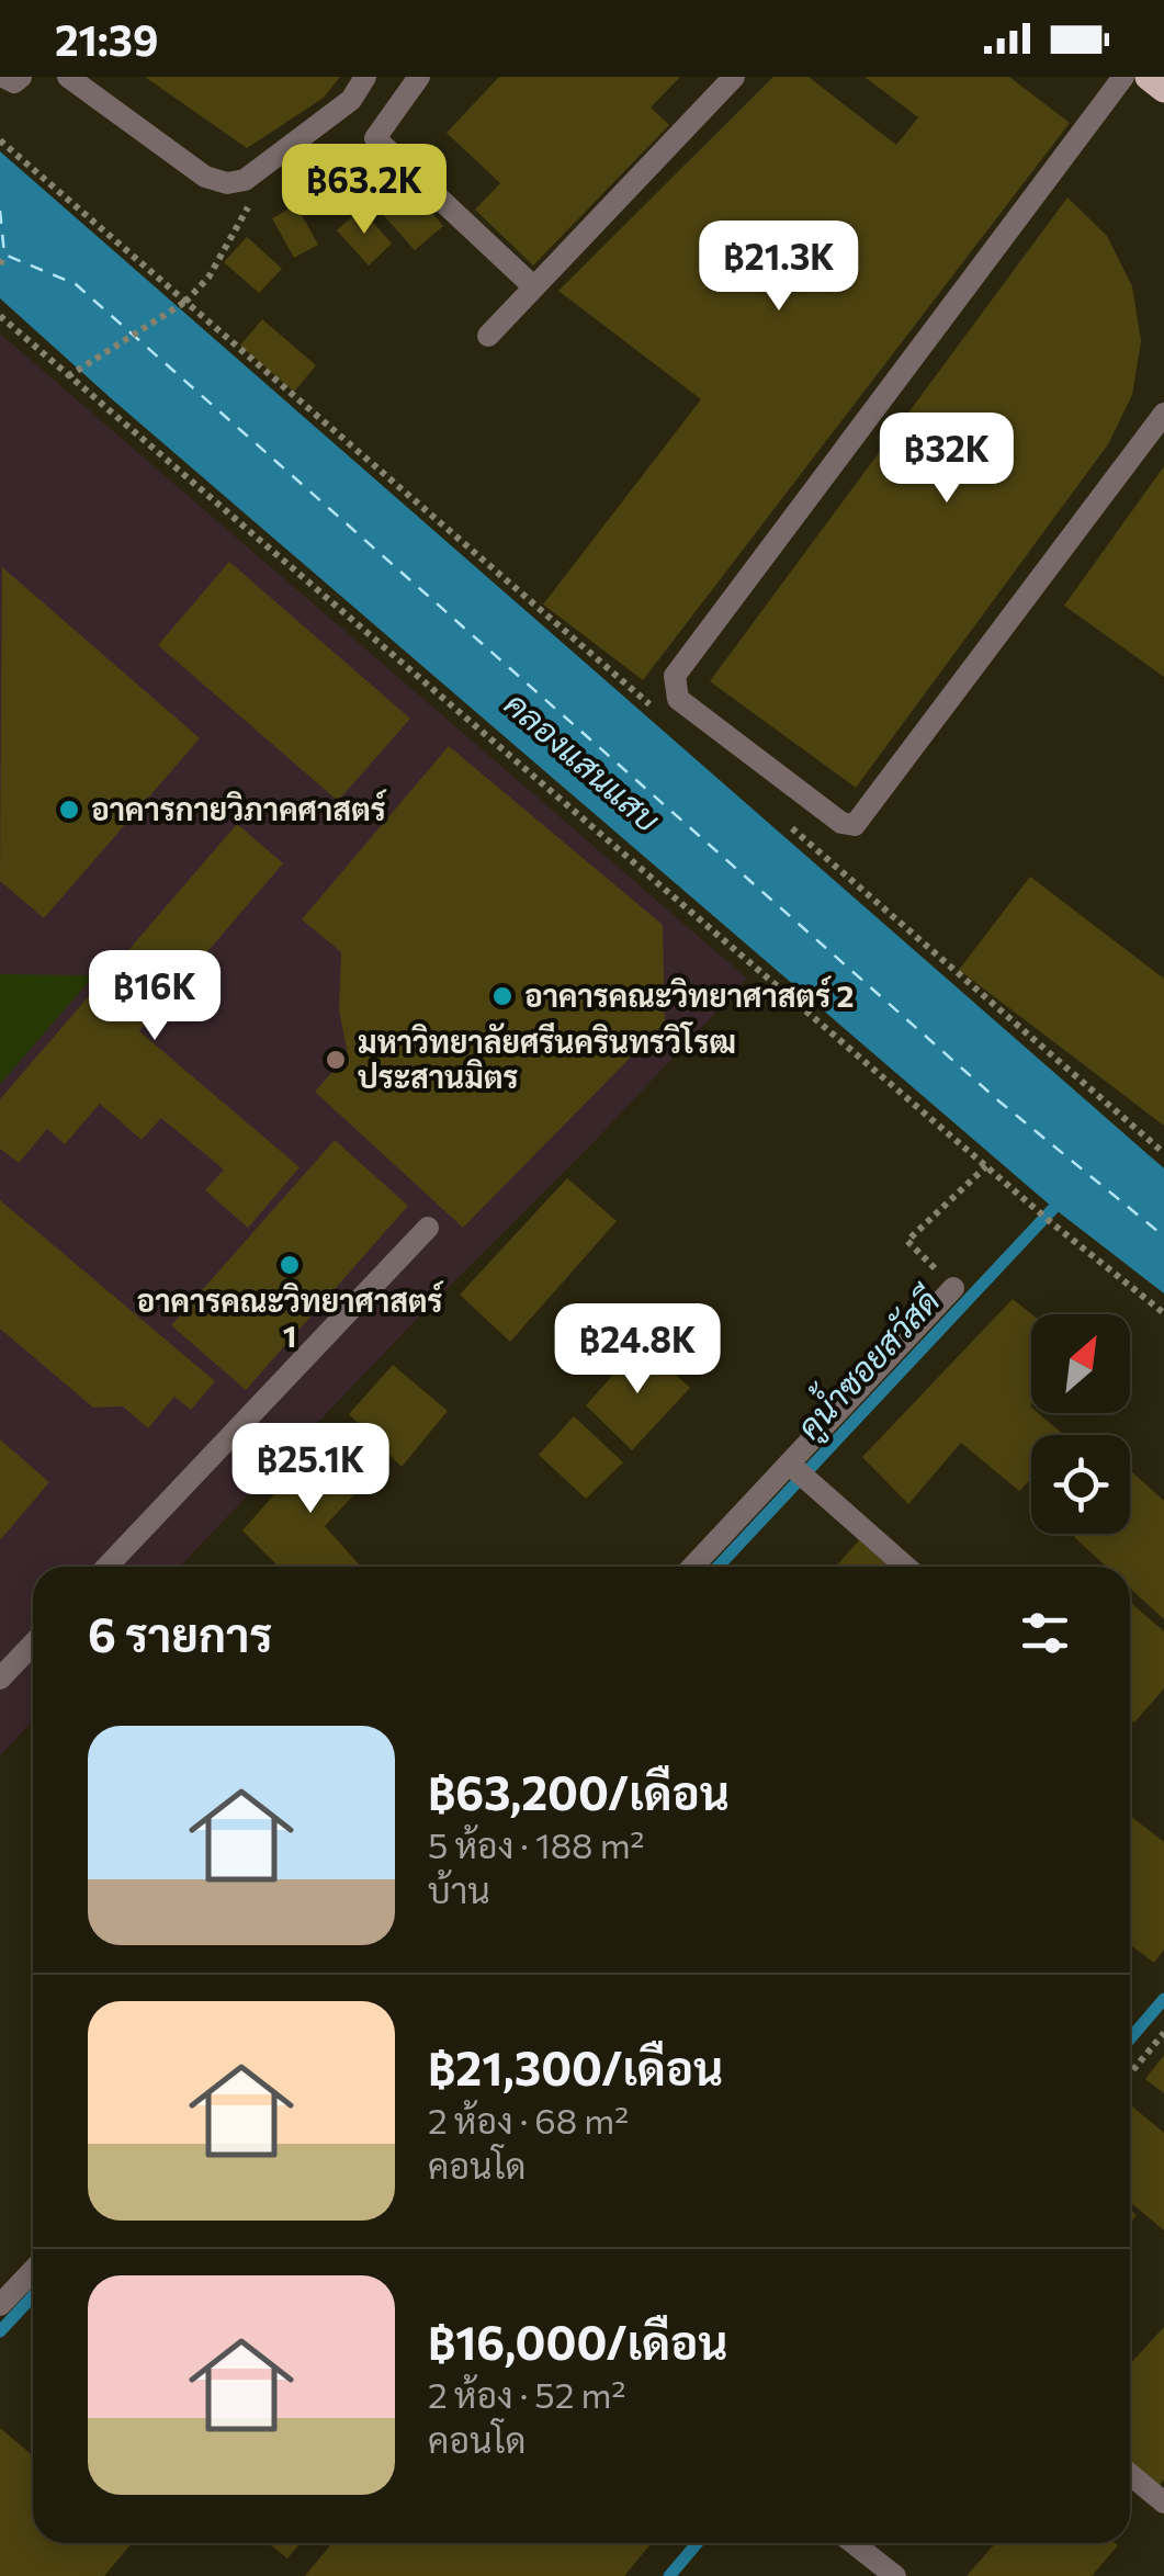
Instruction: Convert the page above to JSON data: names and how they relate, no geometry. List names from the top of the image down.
{
  "water": ["คลองแสนแสบ", "คูน้ำซอยสวัสดี"],
  "places": [
    "อาคารกายวิภาคศาสตร์",
    "อาคารคณะวิทยาศาสตร์ 2",
    "มหาวิทยาลัยศรีนครินทรวิโรฒ ประสานมิตร",
    "อาคารคณะวิทยาศาสตร์ 1"
  ],
  "north": "top right",
  "page": {
    "status": "21:39",
    "price": [
      "฿63.2K",
      "฿21.3K",
      "฿32K",
      "฿16K",
      "฿24.8K",
      "฿25.1K"
    ],
    "heading": "6 รายการ",
    "list": [
      {
        "name": "฿63,200/เดือน",
        "note": "5 ห้อง · 188 m² · บ้าน"
      },
      {
        "name": "฿21,300/เดือน",
        "note": "2 ห้อง · 68 m² · คอนโด"
      },
      {
        "name": "฿16,000/เดือน",
        "note": "2 ห้อง · 52 m² · คอนโด"
      }
    ]
  }
}
